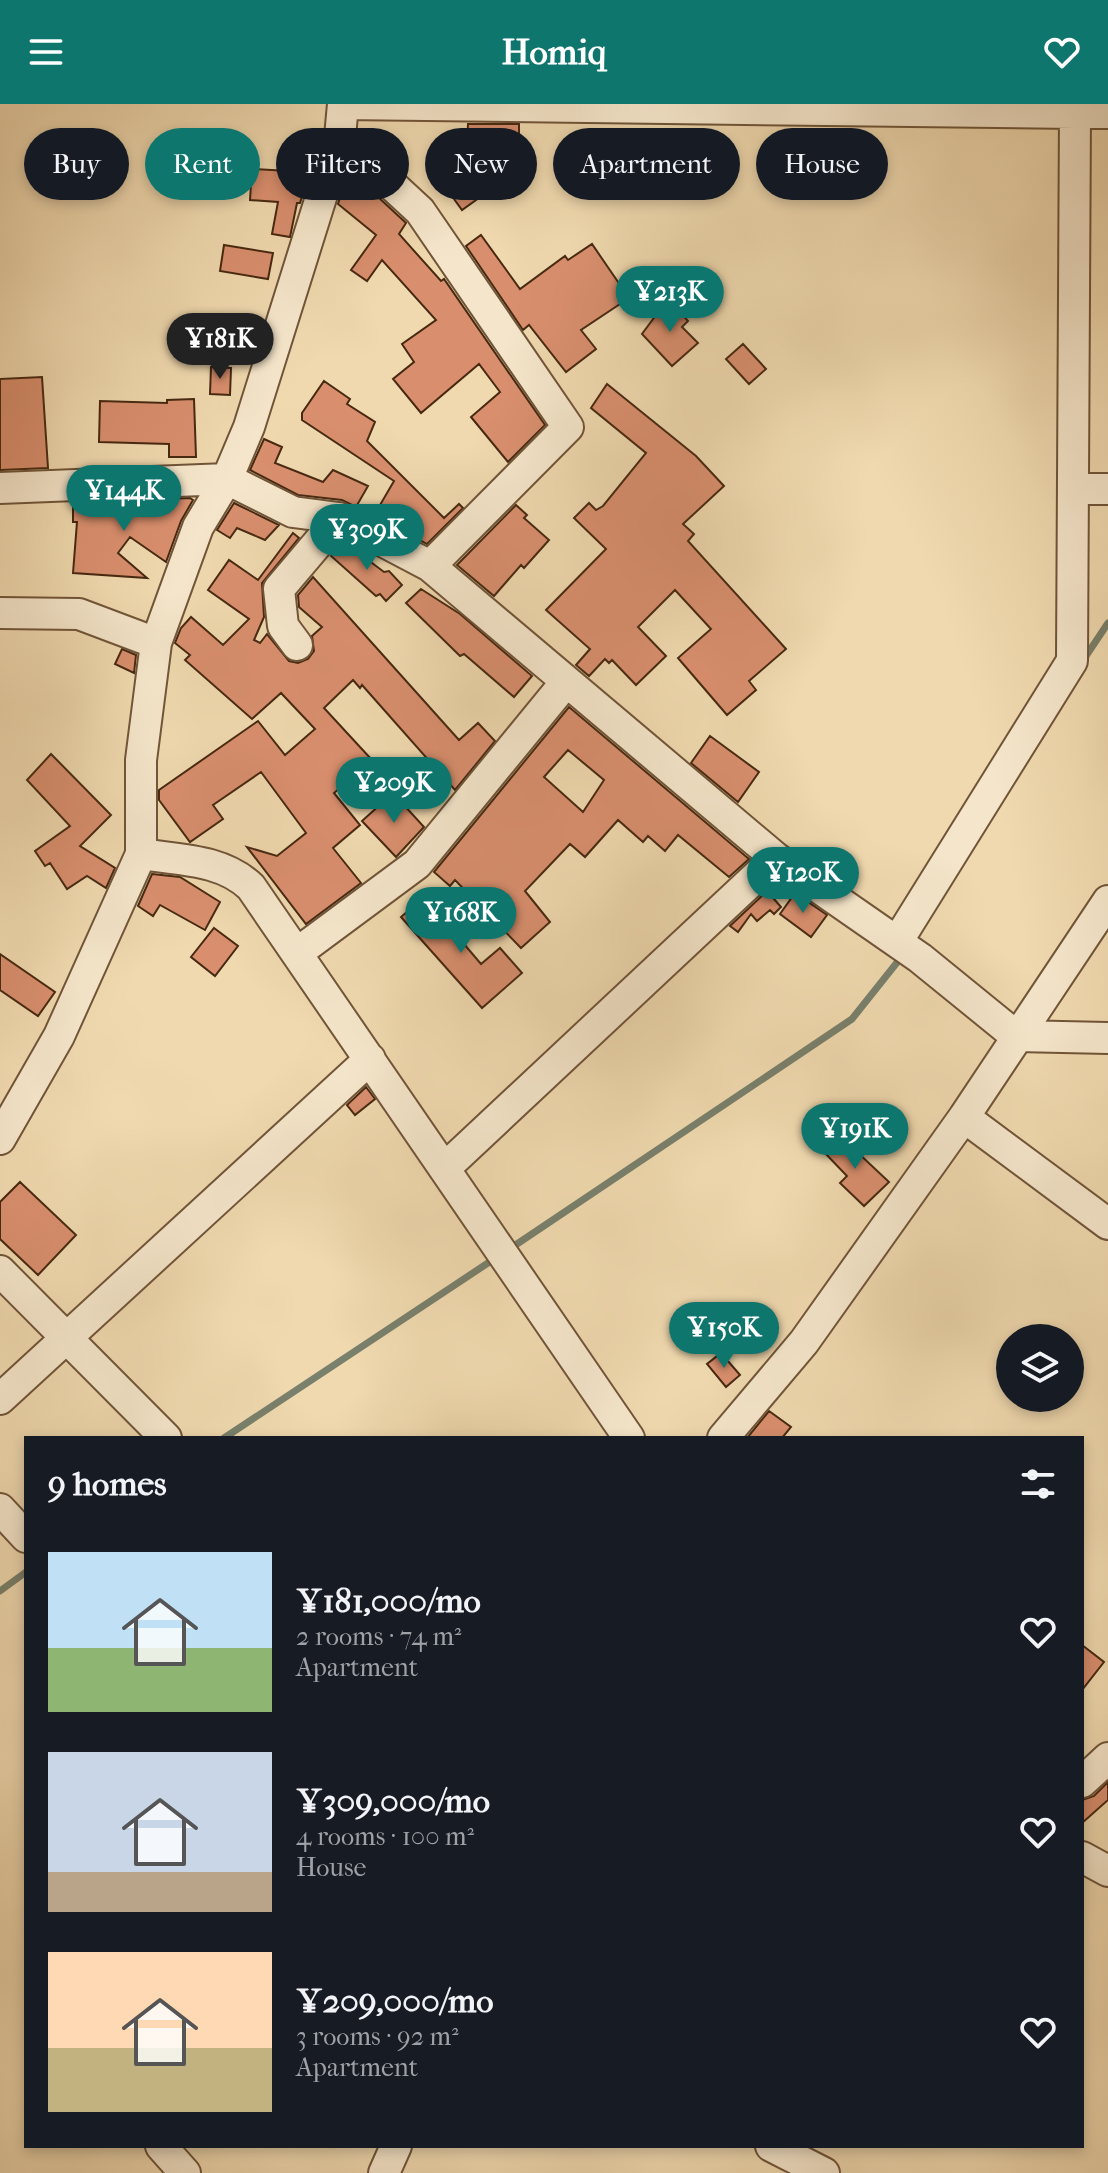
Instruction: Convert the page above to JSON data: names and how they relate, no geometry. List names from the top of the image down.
{
  "page": {
    "header": "Homiq",
    "chip": [
      "Buy",
      "Rent",
      "Filters",
      "New",
      "Apartment",
      "House"
    ],
    "price": [
      "¥213K",
      "¥181K",
      "¥144K",
      "¥309K",
      "¥209K",
      "¥120K",
      "¥168K",
      "¥191K",
      "¥150K"
    ],
    "heading": "9 homes",
    "list": [
      {
        "name": "¥181,000/mo",
        "note": "2 rooms · 74 m² · Apartment"
      },
      {
        "name": "¥309,000/mo",
        "note": "4 rooms · 100 m² · House"
      },
      {
        "name": "¥209,000/mo",
        "note": "3 rooms · 92 m² · Apartment"
      }
    ]
  }
}
